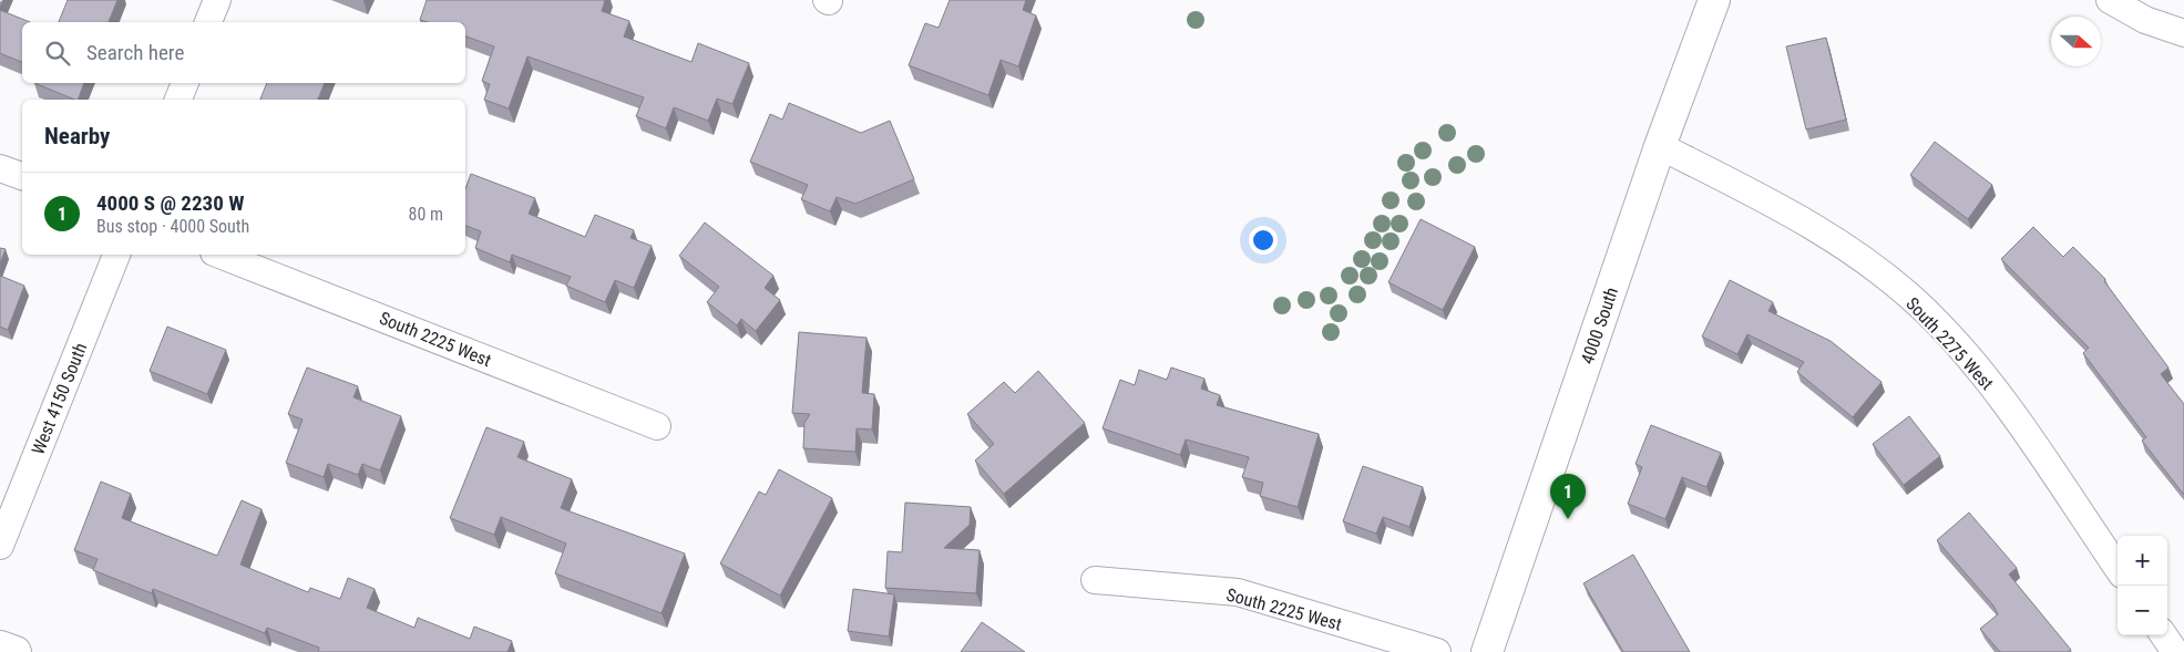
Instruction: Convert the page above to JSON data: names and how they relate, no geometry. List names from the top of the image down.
{
  "streets": {
    "street": [
      "4000 South",
      "South 2225 West",
      "South 2275 West",
      "West 4150 South"
    ]
  },
  "crossings": [
    ["4000 South", "South 2275 West"]
  ],
  "north": "right",
  "page": {
    "search": "Search here",
    "heading": "Nearby",
    "list": [
      {
        "mark": "1",
        "name": "4000 S @ 2230 W",
        "note": "Bus stop · 4000 South",
        "value": "80 m"
      }
    ],
    "pins": "1",
    "map_buttons": ["+", "−"]
  }
}
